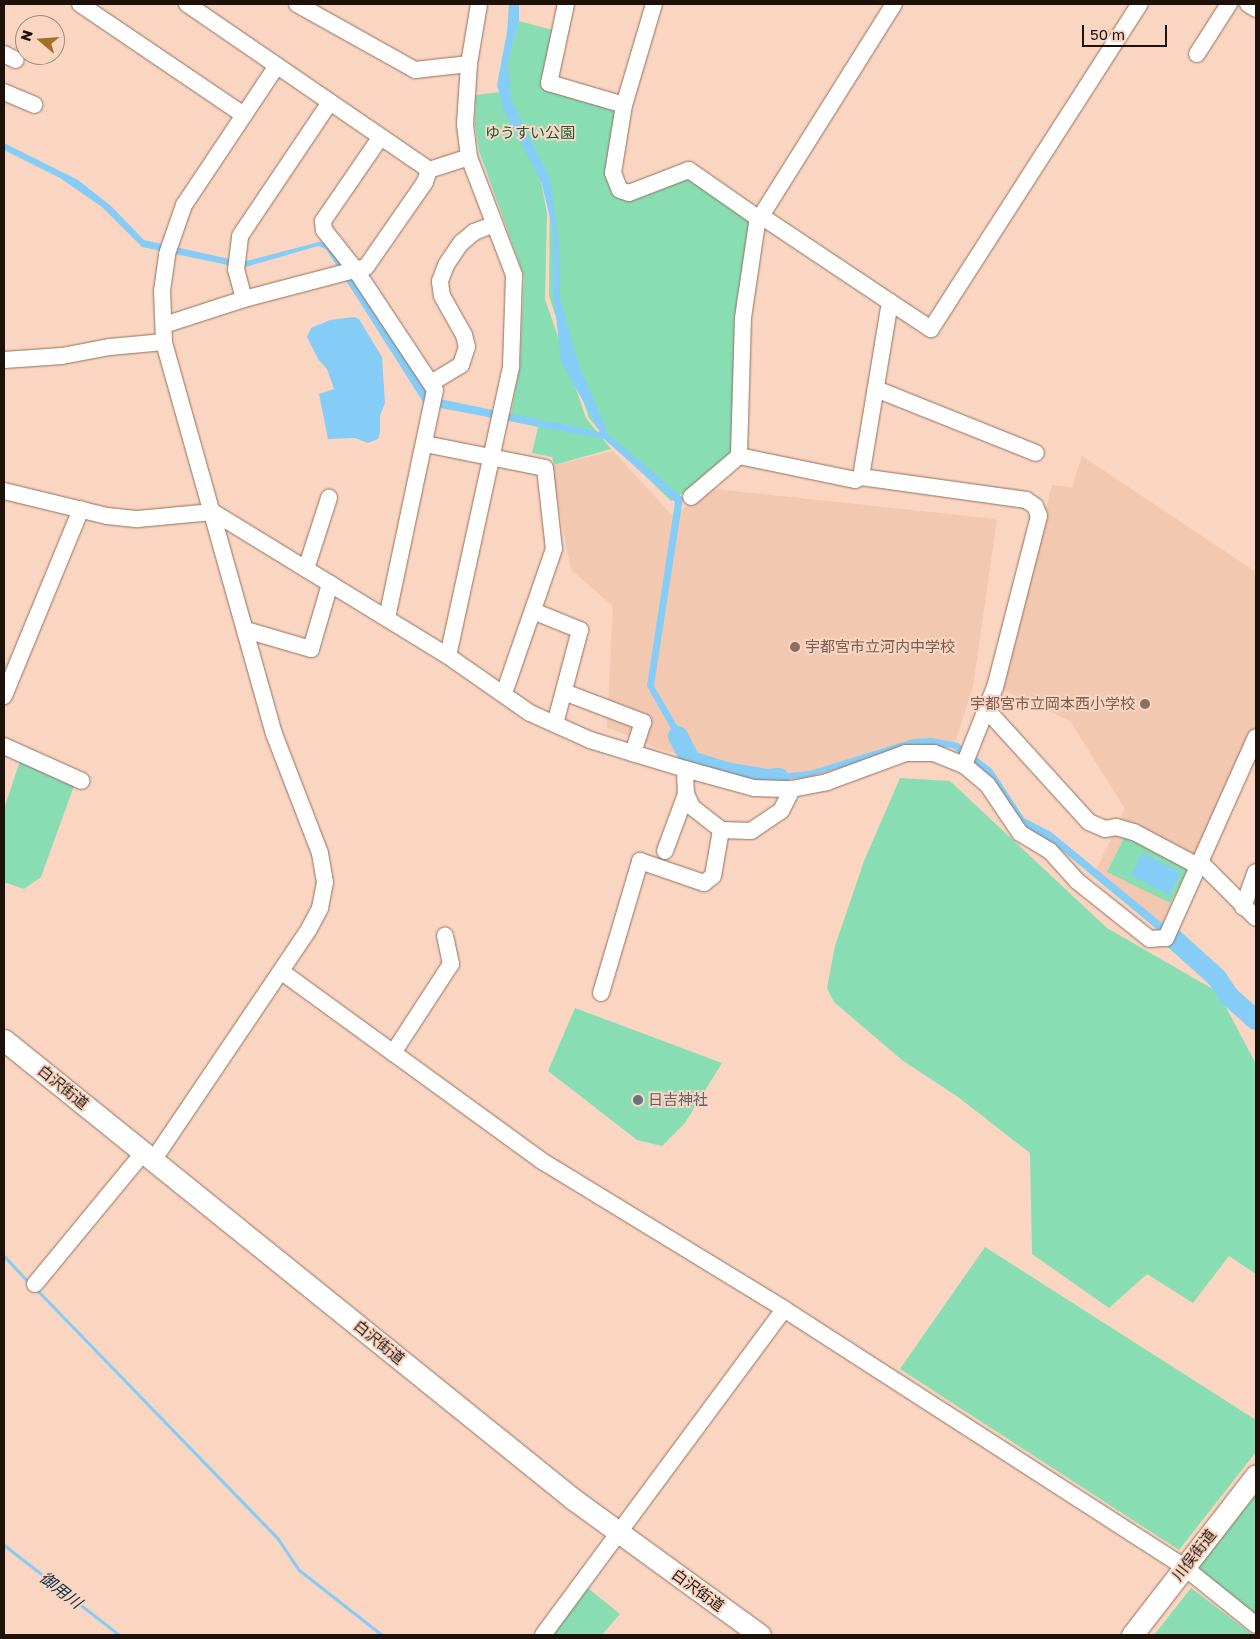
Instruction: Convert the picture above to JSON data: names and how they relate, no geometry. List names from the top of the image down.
{
  "streets": {
    "main road": ["白沢街道", "川俣街道"]
  },
  "water": ["御用川"],
  "parks": ["ゆうすい公園"],
  "places": ["宇都宮市立河内中学校", "宇都宮市立岡本西小学校", "日吉神社"],
  "scale_bar": "50 m",
  "north": "left"
}
